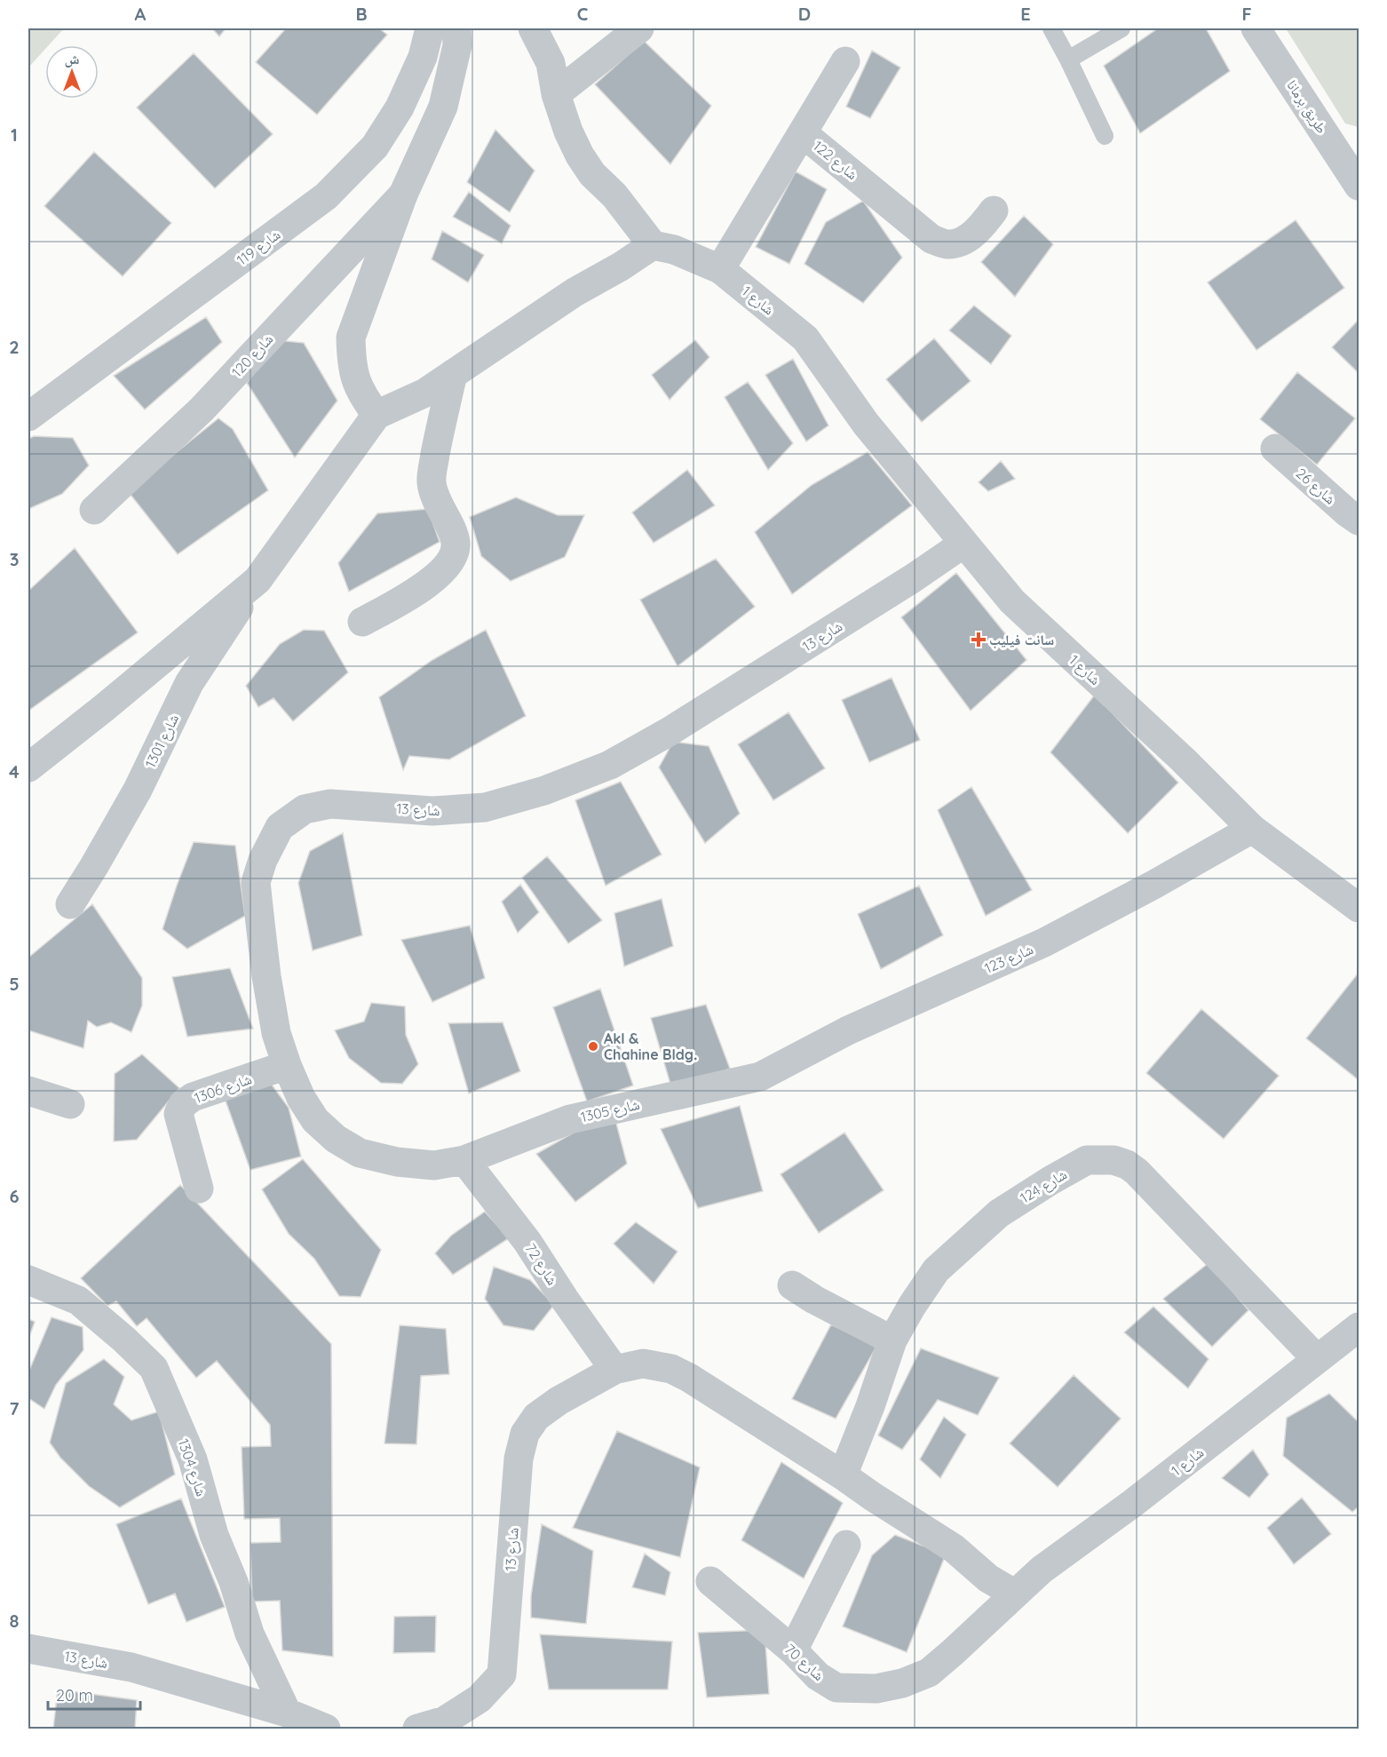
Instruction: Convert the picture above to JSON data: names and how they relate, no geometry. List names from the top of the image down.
{
  "streets": {
    "street": [
      "طريق برمانا",
      "شارع 122",
      "شارع 119",
      "شارع 1",
      "شارع 120",
      "شارع 26",
      "شارع 13",
      "شارع 1301",
      "شارع 123",
      "شارع 1306",
      "شارع 1305",
      "شارع 124",
      "شارع 72",
      "شارع 1304",
      "شارع 70"
    ]
  },
  "crossings": [
    ["شارع 122", "شارع 1"],
    ["شارع 1", "شارع 13"],
    ["شارع 1", "شارع 123"],
    ["شارع 1", "شارع 124"],
    ["شارع 1", "شارع 70"],
    ["شارع 13", "شارع 1306"],
    ["شارع 13", "شارع 1305"],
    ["شارع 13", "شارع 72"],
    ["شارع 13", "شارع 1304"],
    ["شارع 123", "شارع 1305"],
    ["شارع 1305", "شارع 72"]
  ],
  "places": {
    "health": ["سانت فيليب"],
    "other": ["Akl & Chahine Bldg."]
  },
  "scale_bar": "20 m",
  "north": "top",
  "grid": {
    "columns": [
      "A",
      "B",
      "C",
      "D",
      "E",
      "F"
    ],
    "rows": [
      "1",
      "2",
      "3",
      "4",
      "5",
      "6",
      "7",
      "8"
    ]
  }
}
